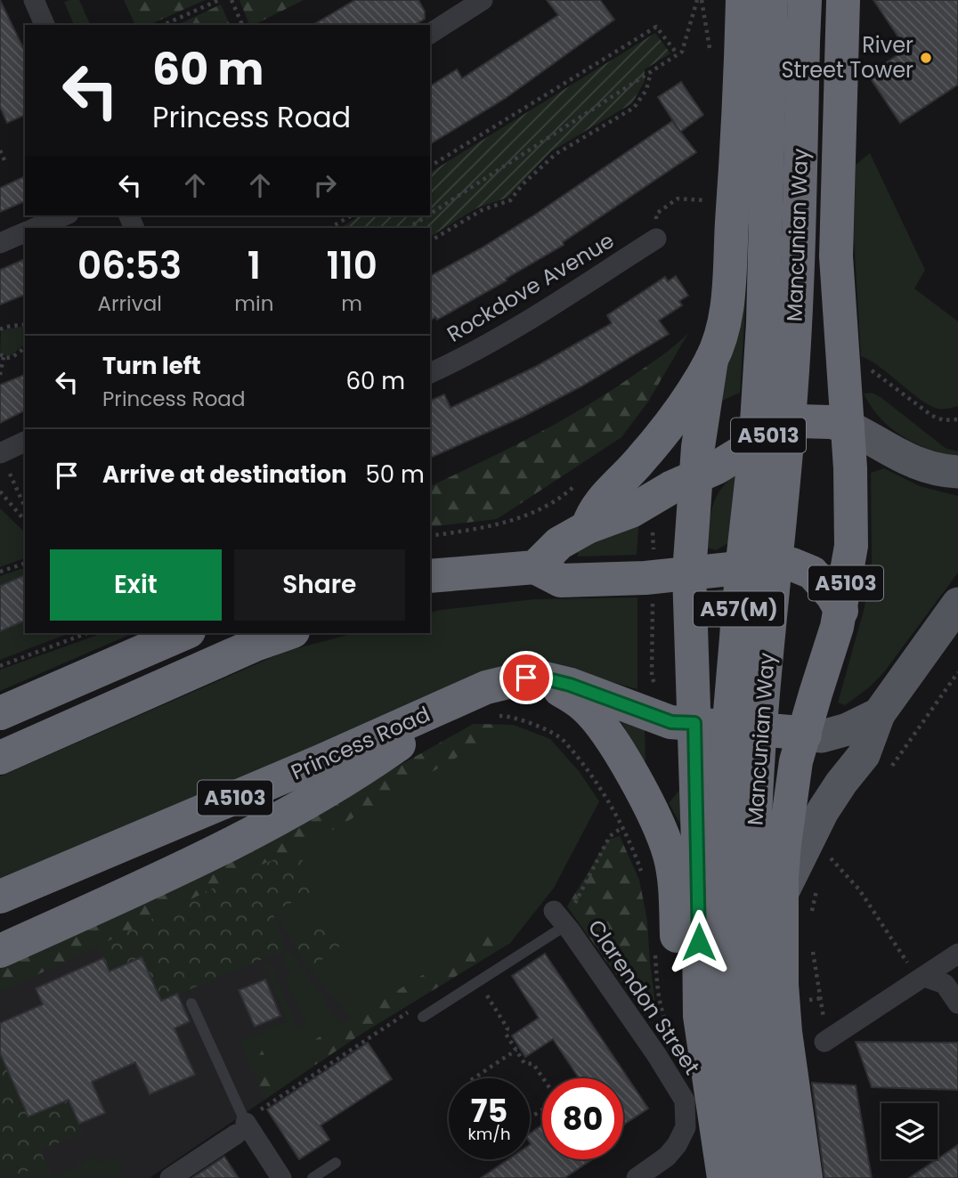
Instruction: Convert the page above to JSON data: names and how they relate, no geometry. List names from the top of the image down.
{
  "streets": {
    "highway": [
      "Mancunian Way",
      "A5013",
      "A5103",
      "A57(M)",
      "Princess Road"
    ],
    "street": ["Rockdove Avenue", "Clarendon Street"]
  },
  "crossings": [
    ["Mancunian Way", "A5103"],
    ["A5013", "A5103"],
    ["A5103", "Princess Road"]
  ],
  "places": ["River Street Tower"],
  "page": {
    "turn": ["60 m", "Princess Road"],
    "eta": [
      "06:53",
      "Arrival",
      "1",
      "min",
      "110",
      "m"
    ],
    "list": [
      {
        "name": "Turn left",
        "note": "Princess Road",
        "value": "60 m"
      },
      {
        "name": "Arrive at destination",
        "value": "50 m"
      }
    ],
    "buttons": ["Exit", "Share"],
    "speed": "75 km/h",
    "limit": "80"
  }
}
